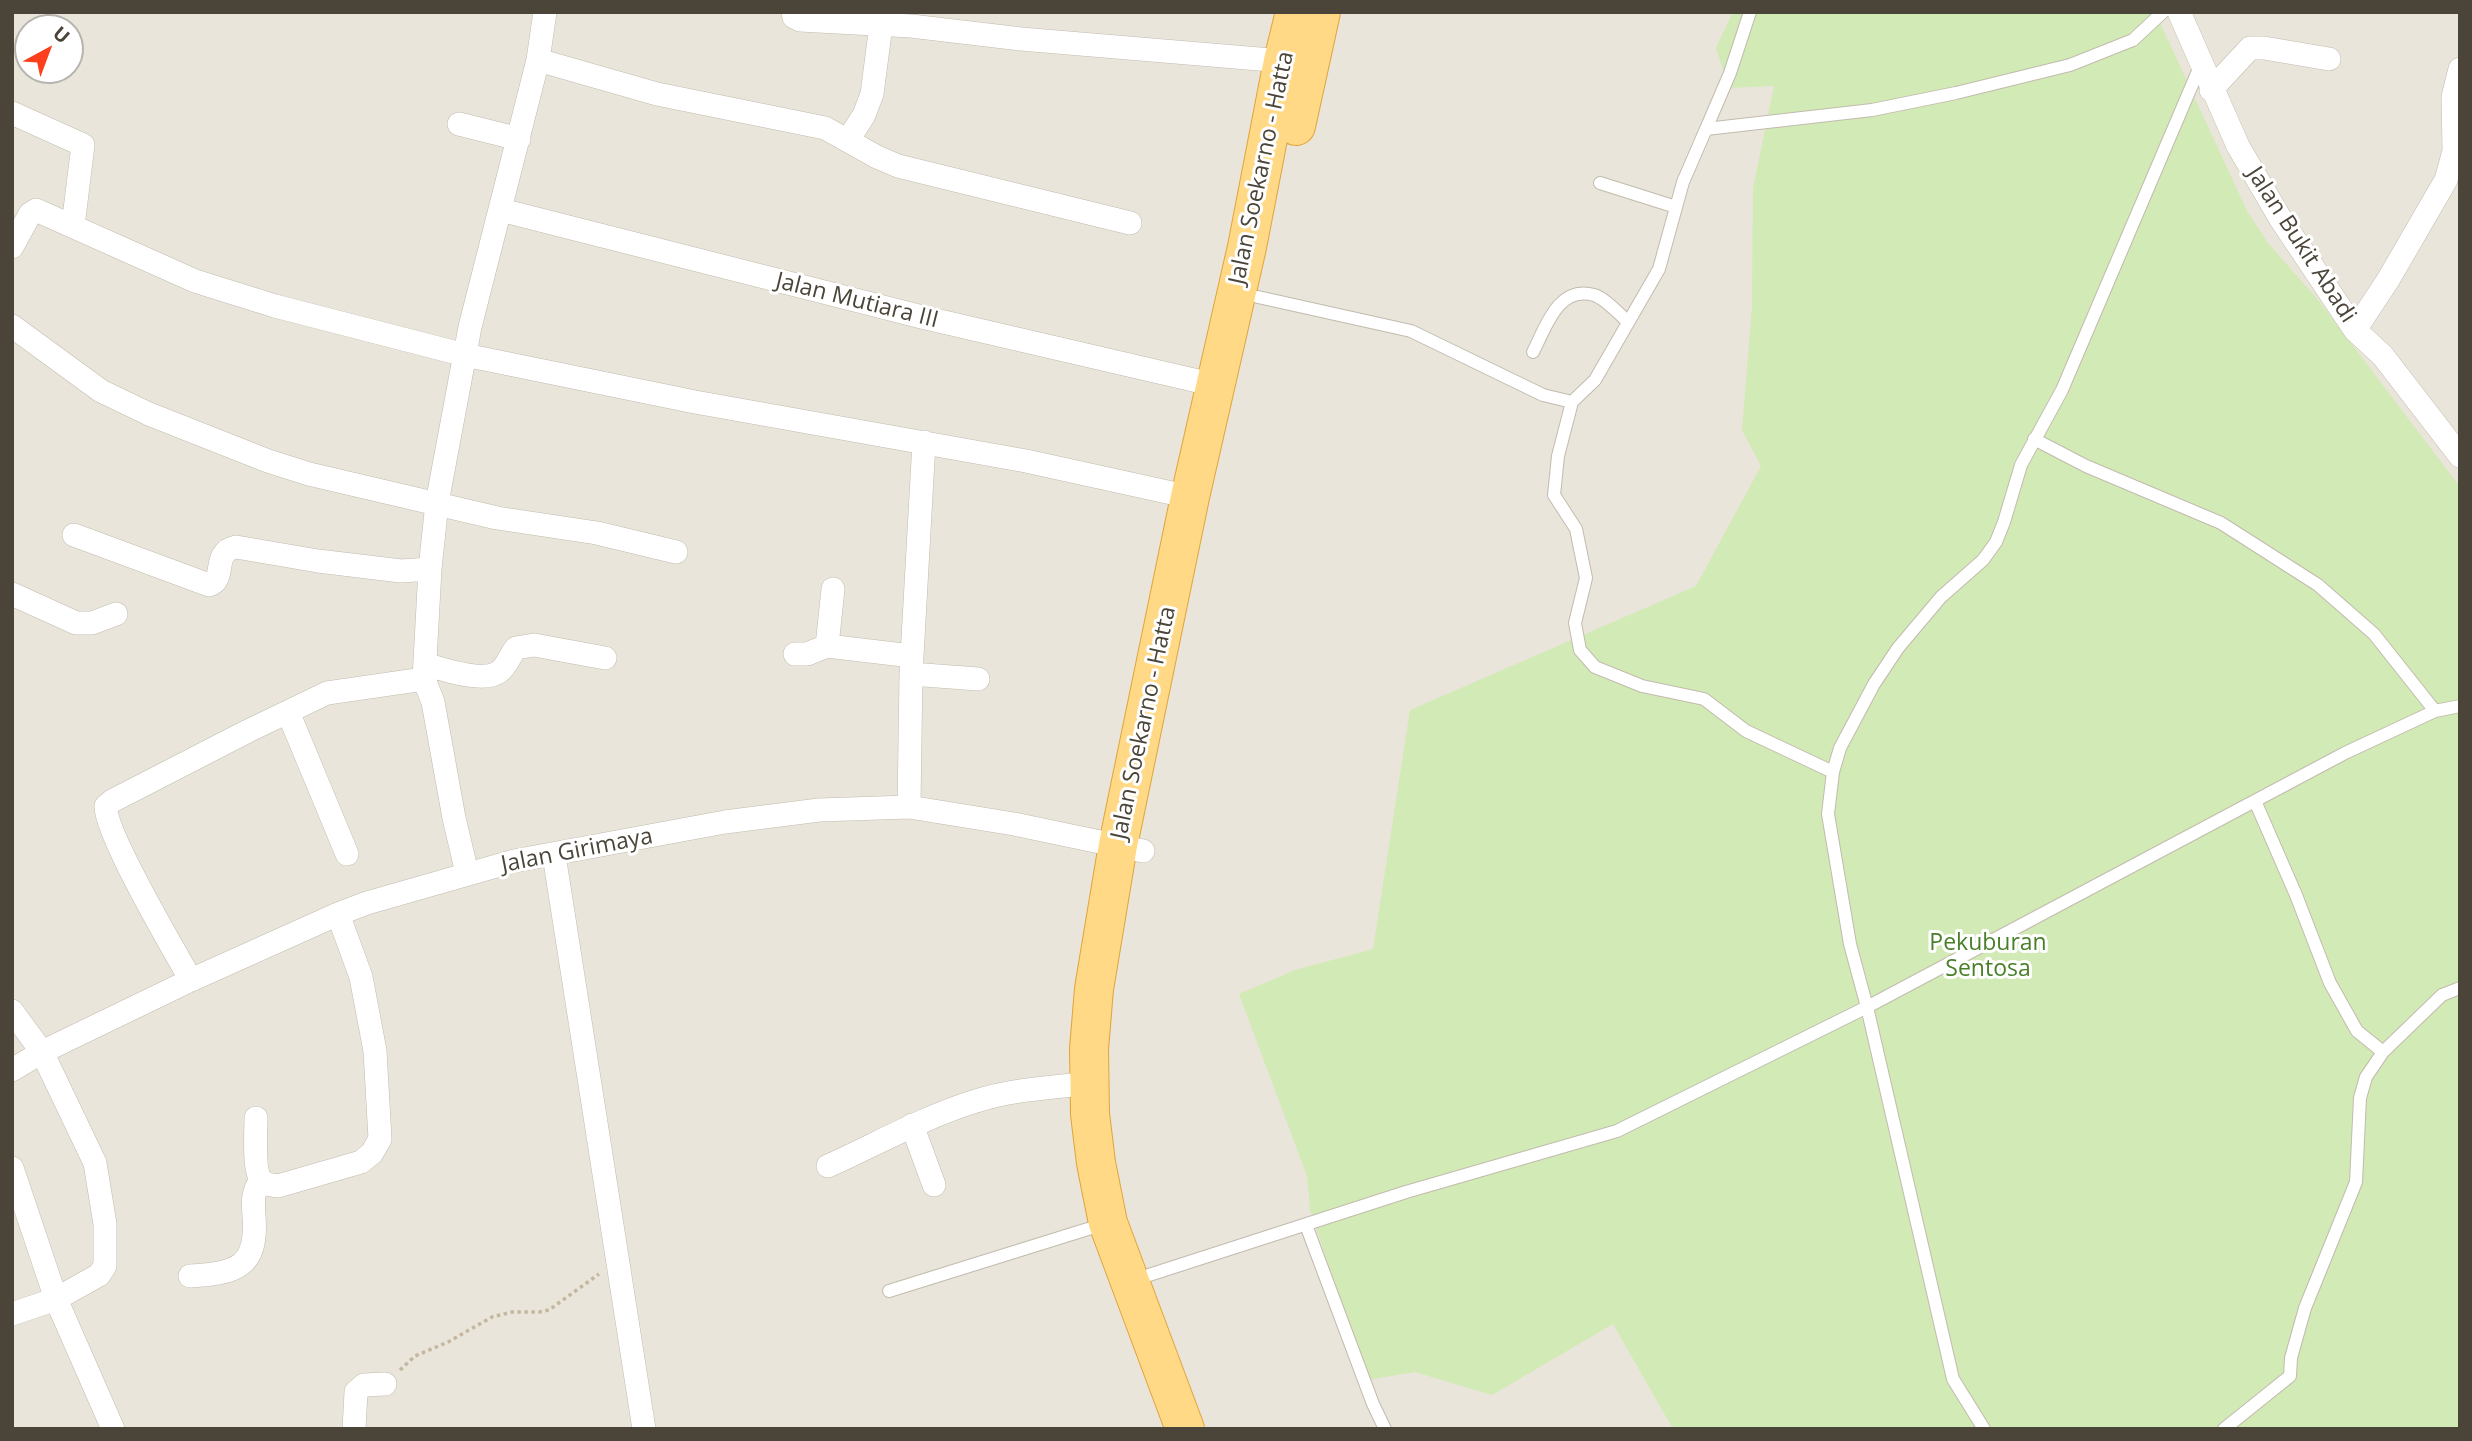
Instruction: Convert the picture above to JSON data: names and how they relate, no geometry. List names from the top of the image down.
{
  "streets": {
    "highway": ["Jalan Soekarno - Hatta"],
    "street": ["Jalan Bukit Abadi", "Jalan Mutiara III", "Jalan Girimaya"]
  },
  "crossings": [
    ["Jalan Soekarno - Hatta", "Jalan Mutiara III"],
    ["Jalan Soekarno - Hatta", "Jalan Girimaya"]
  ],
  "parks": ["Pekuburan Sentosa"],
  "north": "top right"
}
